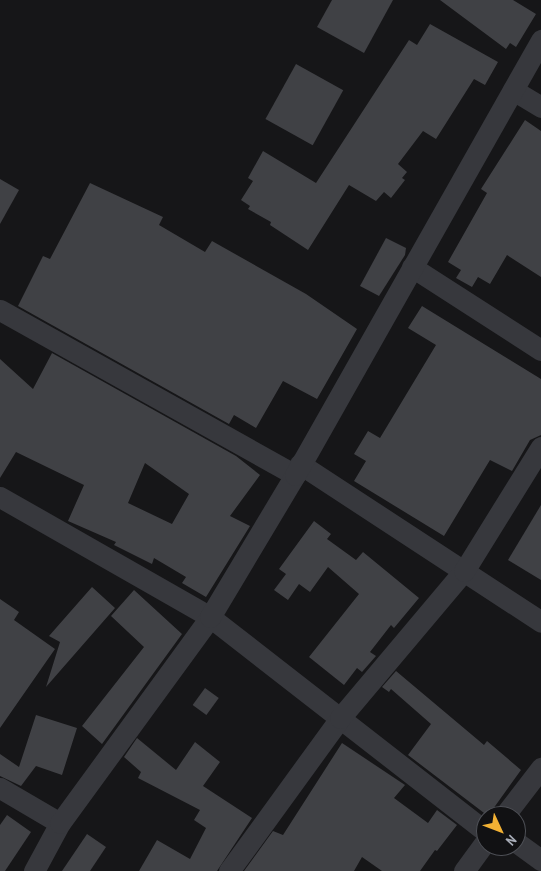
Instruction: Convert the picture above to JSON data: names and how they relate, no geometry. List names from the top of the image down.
{
  "north": "bottom right"
}
